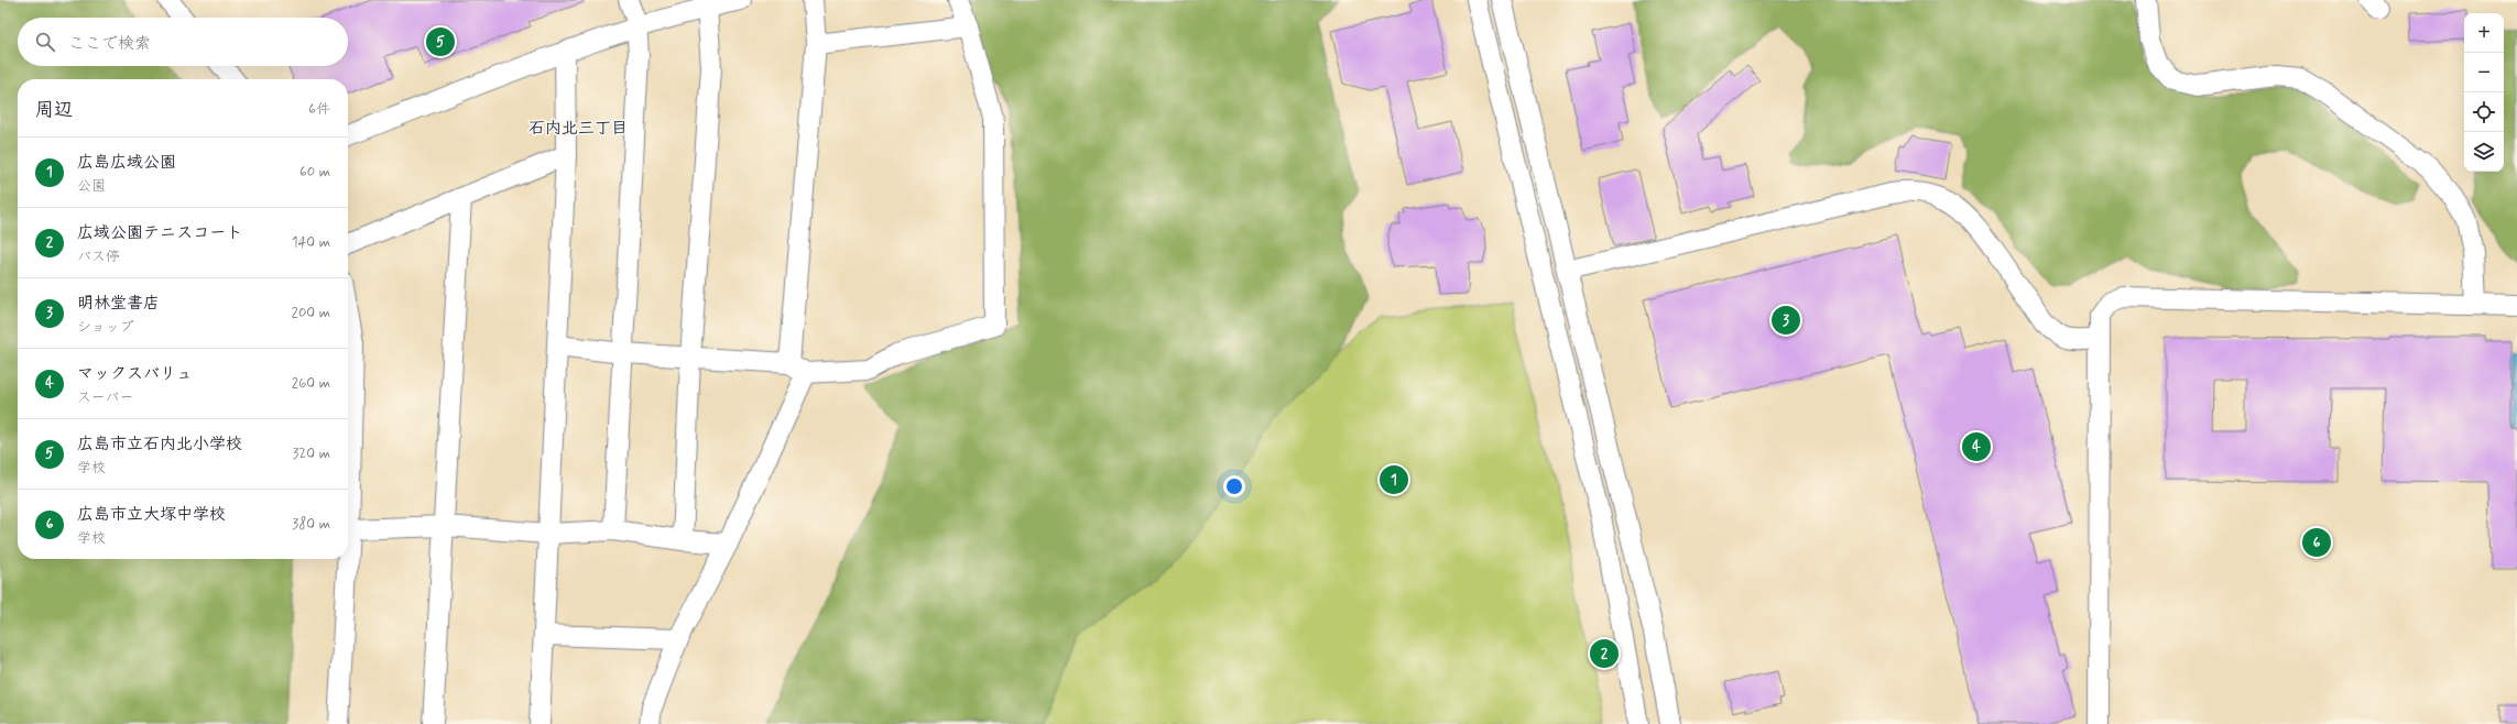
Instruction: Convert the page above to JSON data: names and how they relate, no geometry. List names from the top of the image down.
{
  "districts": ["石内北三丁目"],
  "page": {
    "map_buttons": ["+", "−"],
    "search": "ここで検索",
    "pins": [
      "5",
      "3",
      "4",
      "1",
      "6",
      "2"
    ],
    "heading": ["周辺", "6件"],
    "list": [
      {
        "mark": "1",
        "name": "広島広域公園",
        "note": "公園",
        "value": "60 m"
      },
      {
        "mark": "2",
        "name": "広域公園テニスコート",
        "note": "バス停",
        "value": "140 m"
      },
      {
        "mark": "3",
        "name": "明林堂書店",
        "note": "ショップ",
        "value": "200 m"
      },
      {
        "mark": "4",
        "name": "マックスバリュ",
        "note": "スーパー",
        "value": "260 m"
      },
      {
        "mark": "5",
        "name": "広島市立石内北小学校",
        "note": "学校",
        "value": "320 m"
      },
      {
        "mark": "6",
        "name": "広島市立大塚中学校",
        "note": "学校",
        "value": "380 m"
      }
    ]
  }
}
